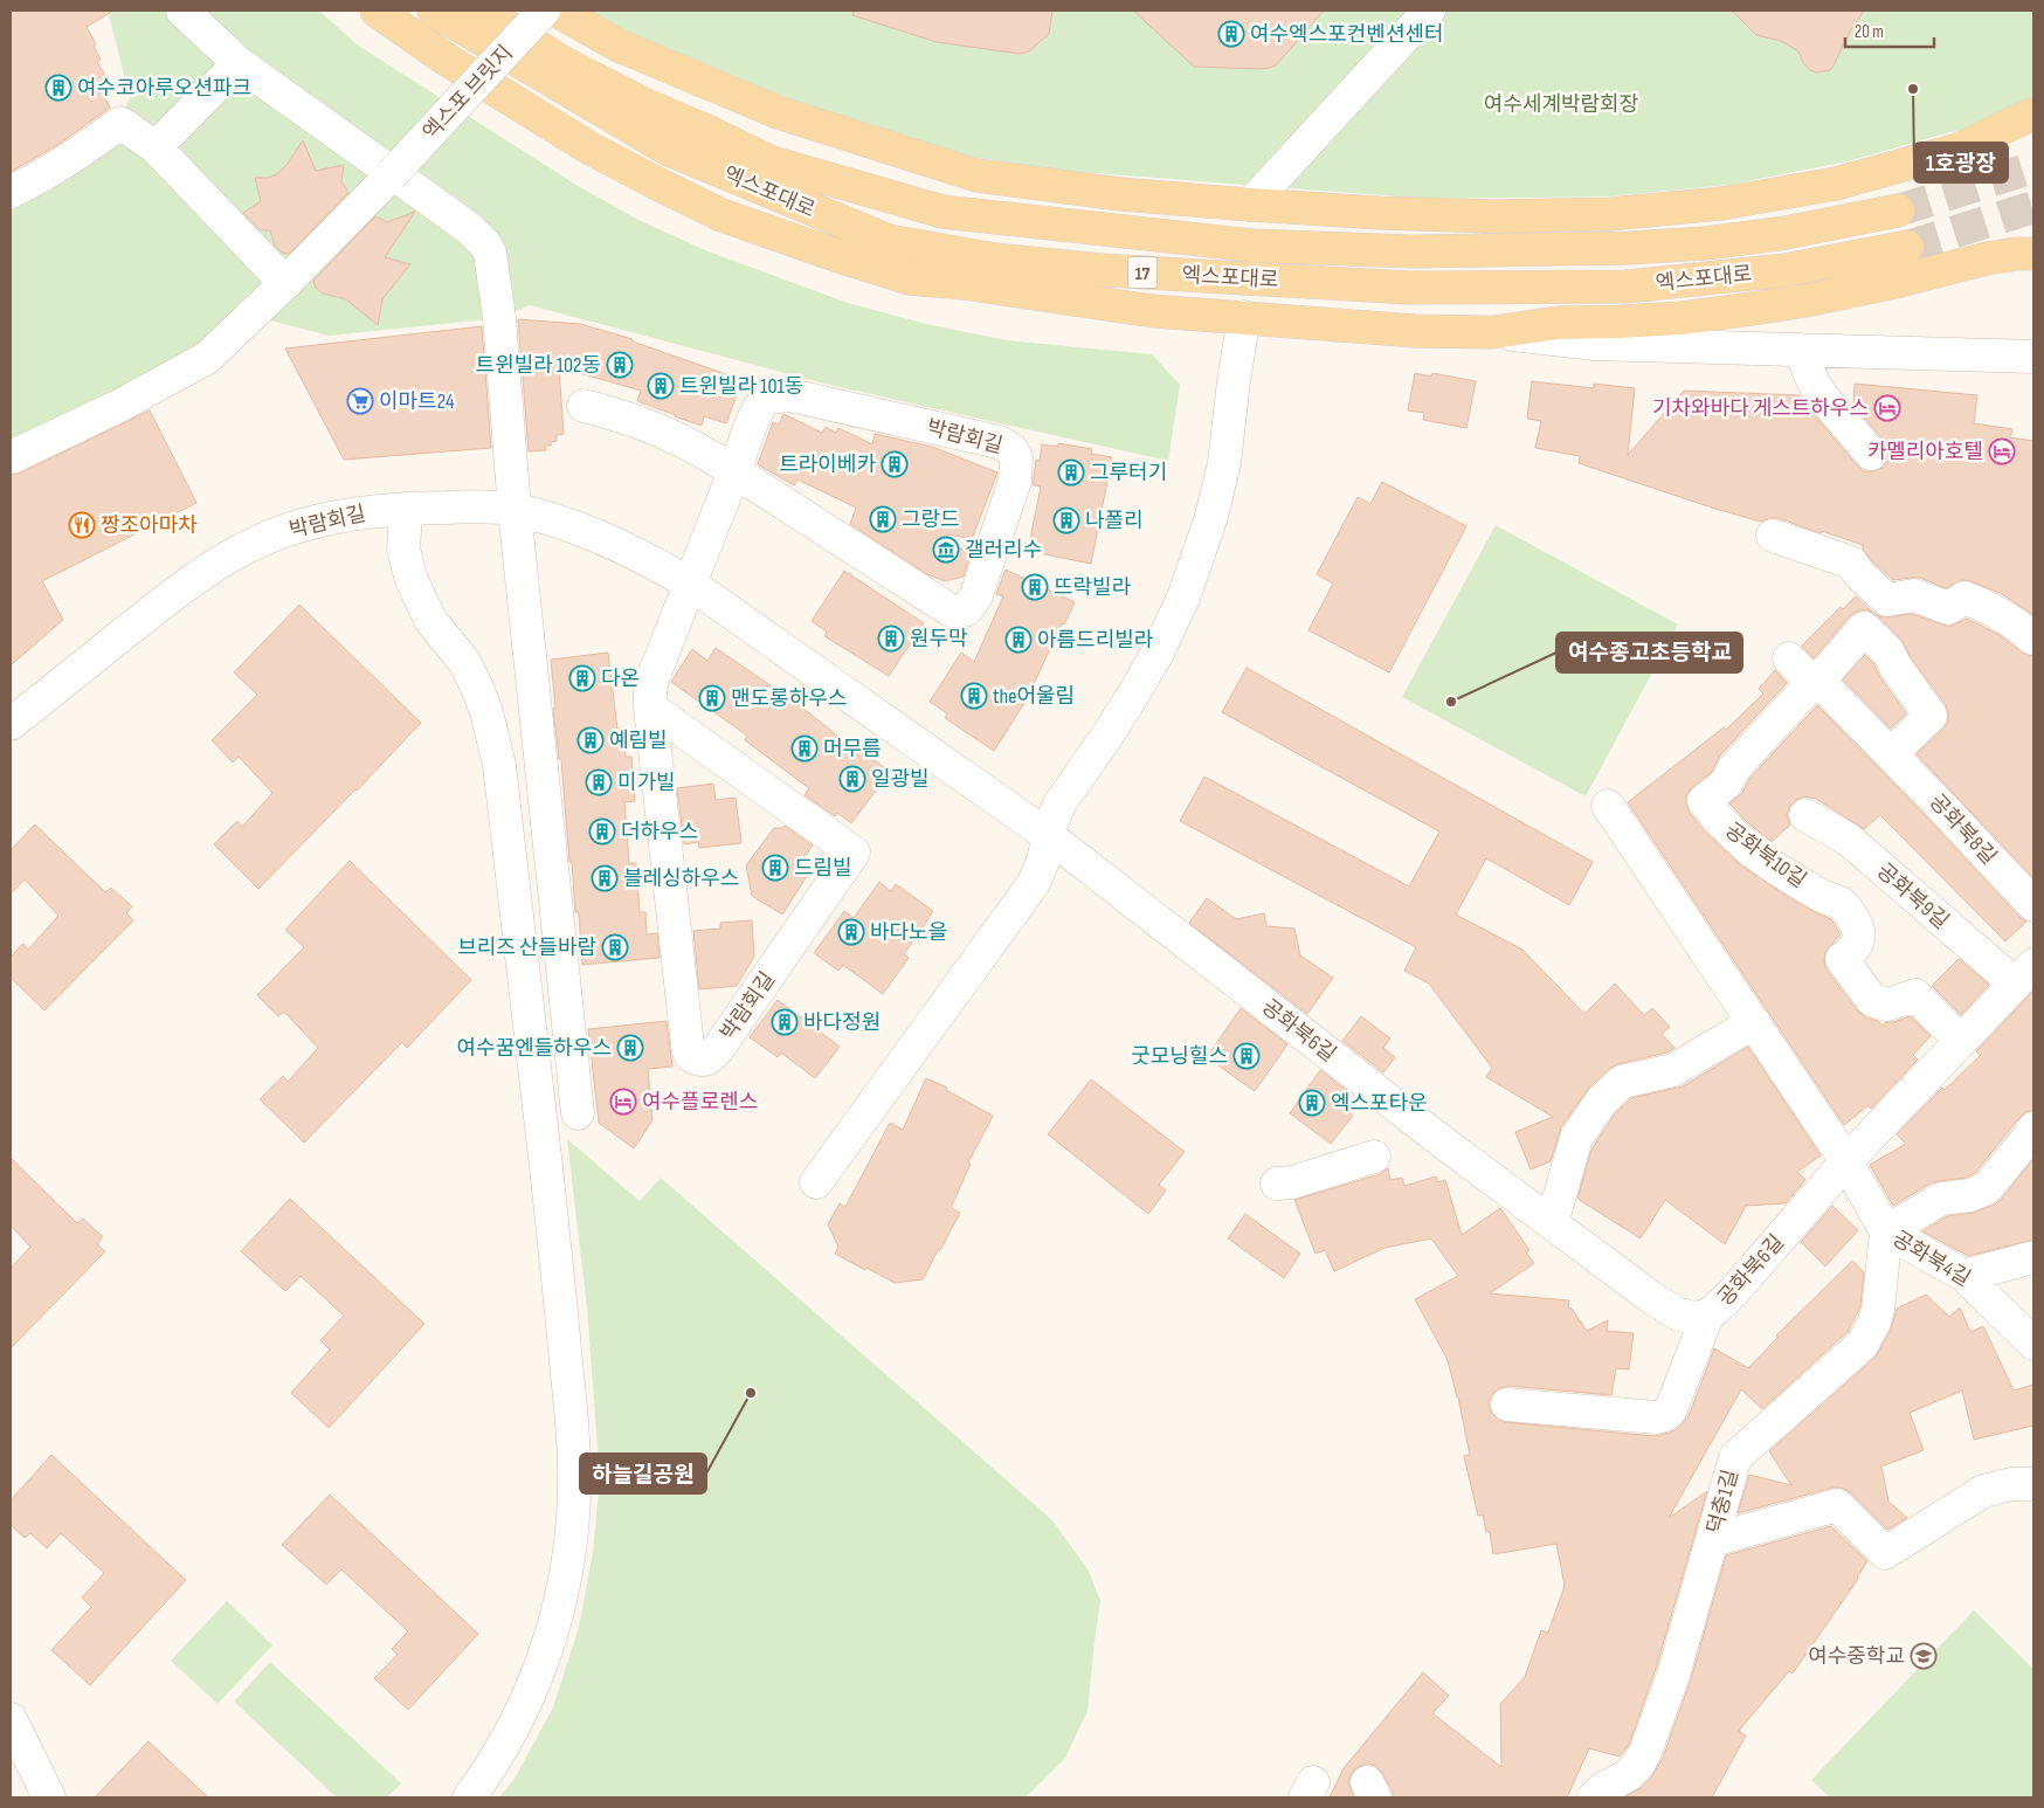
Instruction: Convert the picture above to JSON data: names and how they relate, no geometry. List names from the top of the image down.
{
  "streets": {
    "main road": ["엑스포대로", "17"],
    "street": [
      "엑스포 브릿지",
      "박람회길",
      "공화북8길",
      "공화북10길",
      "공화북9길",
      "공화북6길",
      "공화북4길",
      "덕충1길"
    ]
  },
  "crossings": [
    ["박람회길", "공화북6길"],
    ["공화북8길", "공화북10길"],
    ["공화북10길", "공화북6길"],
    ["공화북9길", "공화북6길"],
    ["공화북6길", "공화북4길"],
    ["공화북4길", "덕충1길"]
  ],
  "parks": ["여수세계박람회장"],
  "places": {
    "building": [
      "여수엑스포컨벤션센터",
      "여수코아루오션파크",
      "트윈빌라 102동",
      "트윈빌라 101동",
      "트라이베카",
      "그루터기",
      "그랑드",
      "나폴리",
      "뜨락빌라",
      "원두막",
      "아름드리빌라",
      "다온",
      "the어울림",
      "맨도롱하우스",
      "예림빌",
      "머무름",
      "일광빌",
      "미가빌",
      "더하우스",
      "드림빌",
      "블레싱하우스",
      "바다노을",
      "브리즈 산들바람",
      "바다정원",
      "여수꿈엔들하우스",
      "굿모닝힐스",
      "엑스포타운"
    ],
    "other": ["1호광장", "여수종고초등학교", "하늘길공원"],
    "supermarket": ["이마트24"],
    "hotel": ["기차와바다 게스트하우스", "카멜리아호텔", "여수플로렌스"],
    "restaurant": ["짱조아마차"],
    "museum": ["갤러리수"],
    "school or university": ["여수중학교"]
  },
  "scale_bar": "20 m"
}
